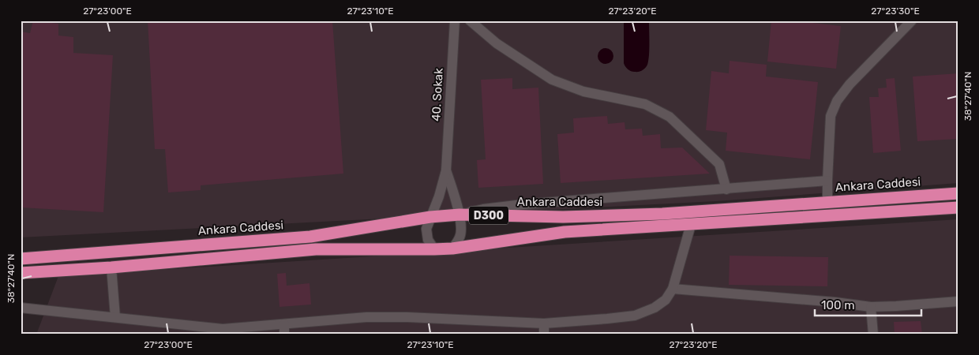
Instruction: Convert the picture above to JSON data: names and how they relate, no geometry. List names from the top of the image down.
{
  "streets": {
    "highway": ["Ankara Caddesi", "D300"],
    "street": ["40. Sokak"]
  },
  "crossings": [
    ["Ankara Caddesi", "D300"]
  ],
  "scale_bar": "100 m",
  "coordinates": [
    "27°23'00\"E",
    "27°23'10\"E",
    "27°23'20\"E",
    "27°23'30\"E",
    "38°27'40\"N"
  ]
}
